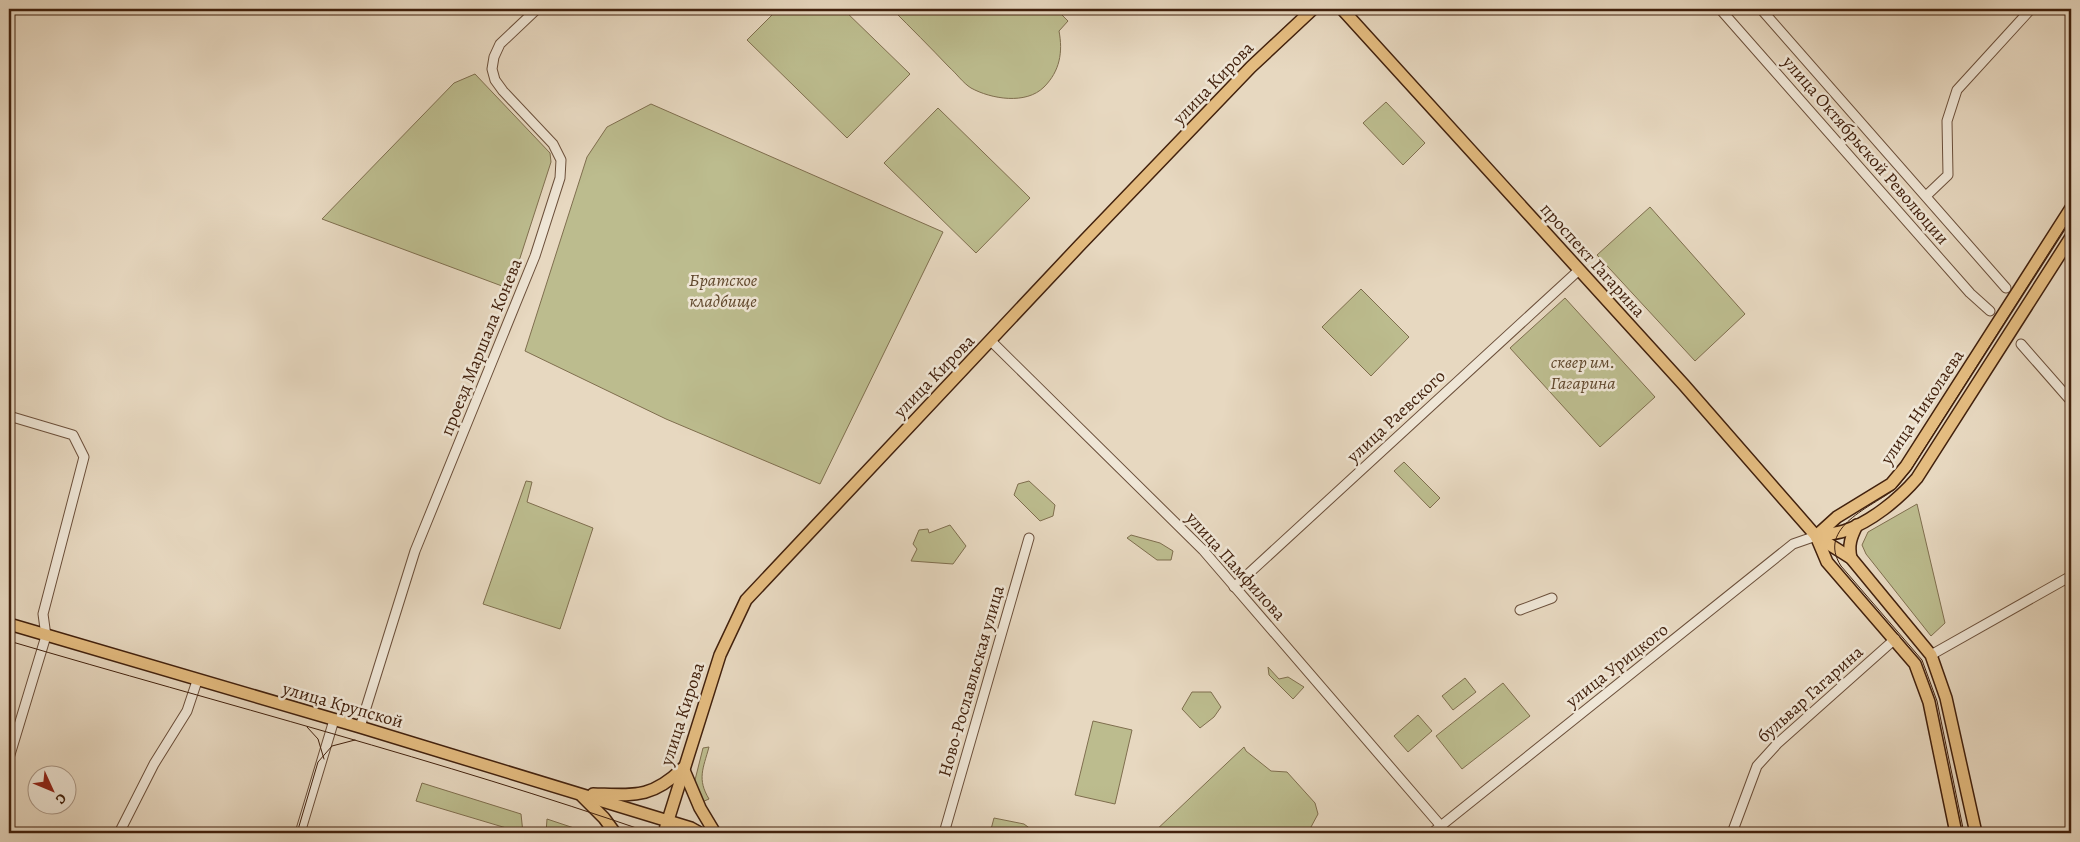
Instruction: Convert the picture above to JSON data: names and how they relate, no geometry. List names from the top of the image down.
{
  "streets": {
    "main road": [
      "улица Кирова",
      "проспект Гагарина",
      "улица Николаева",
      "улица Крупской"
    ],
    "street": [
      "улица Октябрьской Революции",
      "проезд Маршала Конева",
      "улица Раевского",
      "улица Памфилова",
      "улица Урицкого",
      "Ново-Рославльская улица",
      "бульвар Гагарина"
    ]
  },
  "crossings": [
    ["улица Кирова", "улица Памфилова"],
    ["улица Кирова", "улица Крупской"],
    ["проспект Гагарина", "улица Николаева"],
    ["проспект Гагарина", "улица Раевского"],
    ["проспект Гагарина", "улица Урицкого"],
    ["проспект Гагарина", "бульвар Гагарина"],
    ["проезд Маршала Конева", "улица Крупской"],
    ["улица Николаева", "улица Урицкого"],
    ["улица Раевского", "улица Памфилова"],
    ["улица Памфилова", "улица Урицкого"]
  ],
  "parks": ["Братское кладбище", "сквер им. Гагарина"],
  "north": "bottom right"
}
